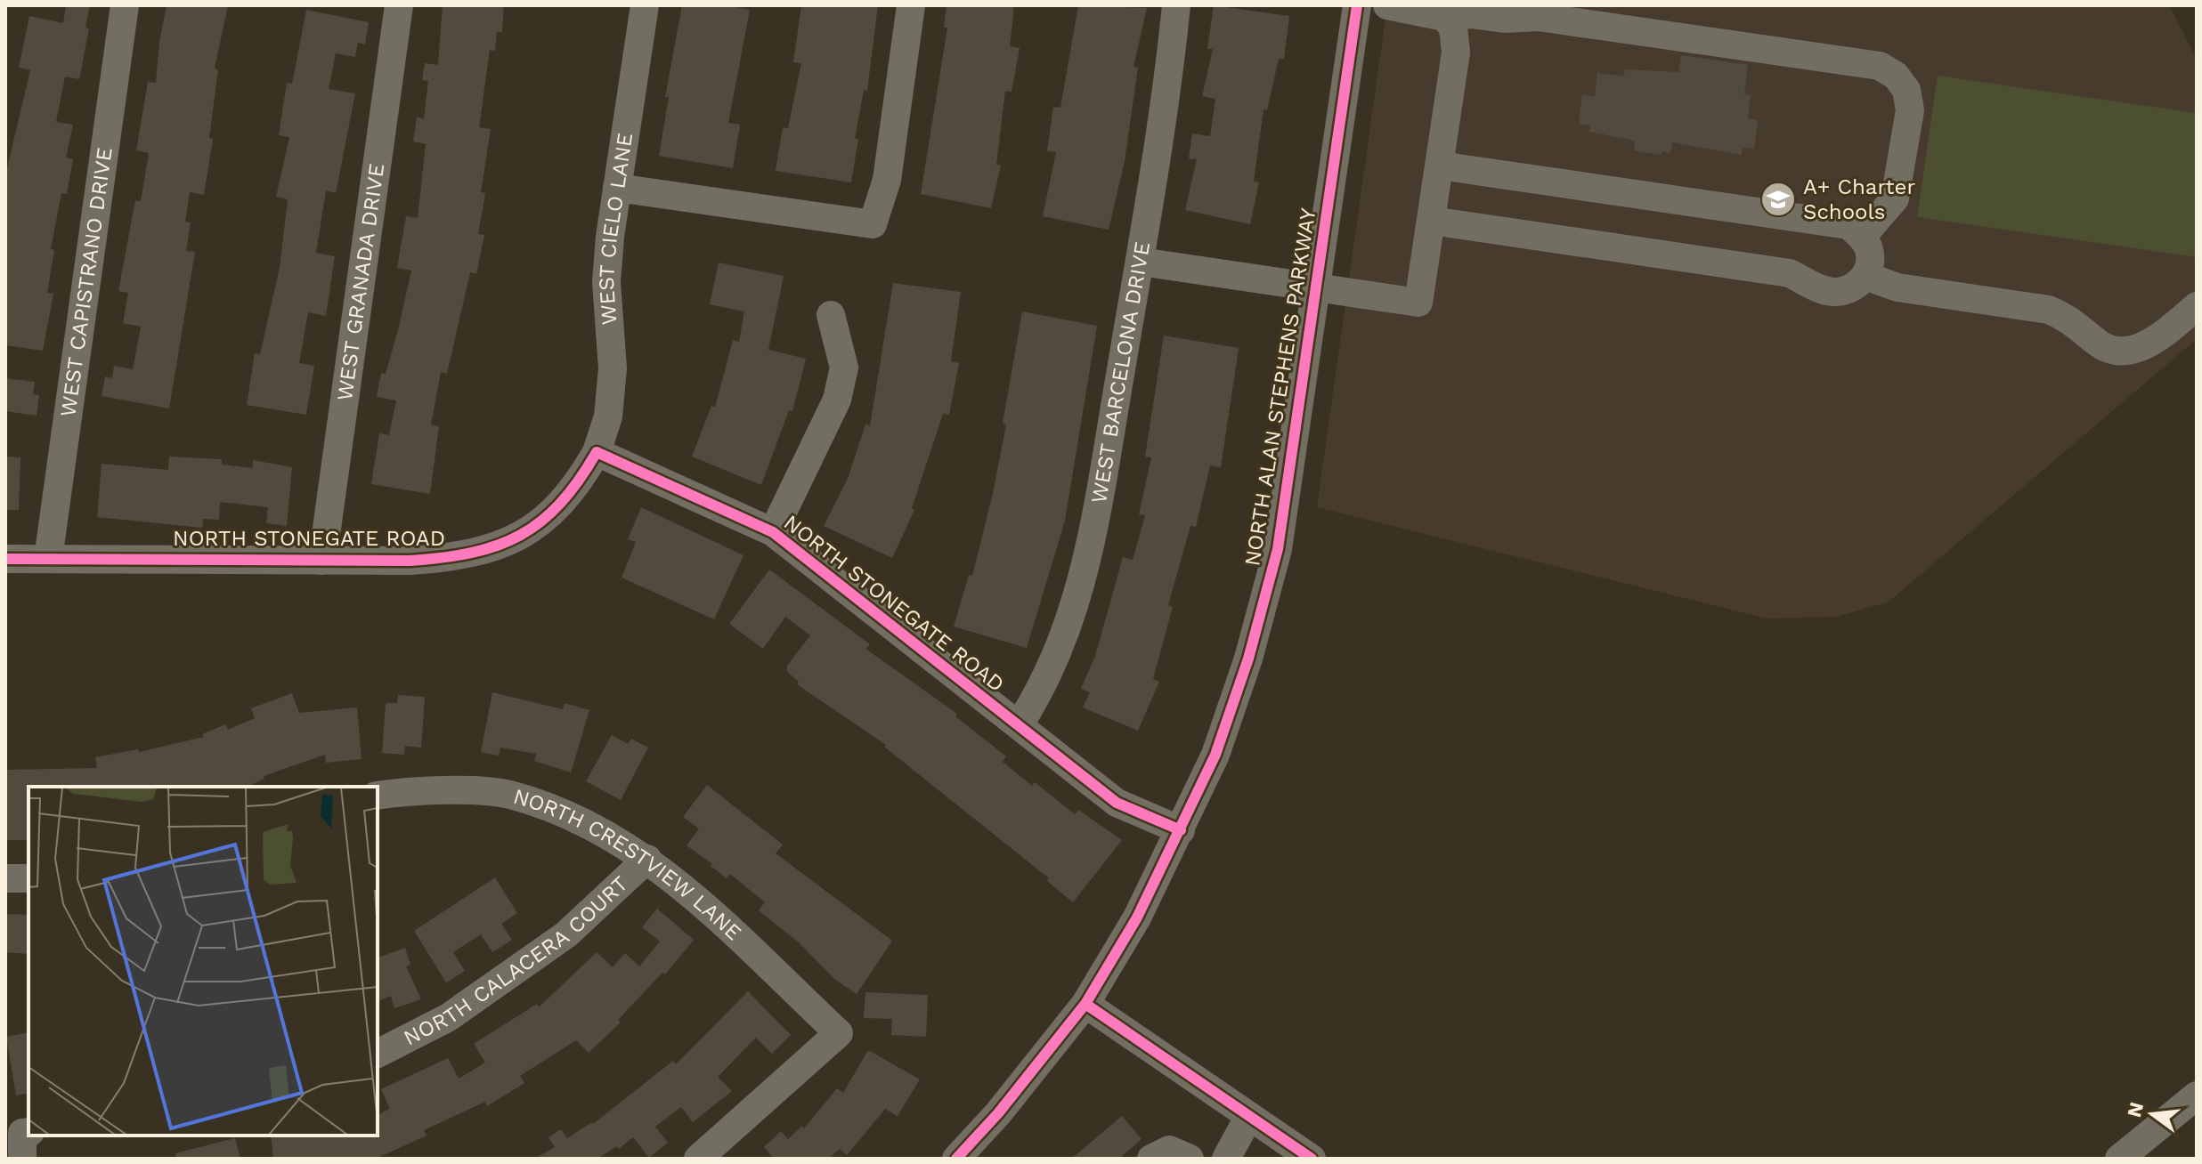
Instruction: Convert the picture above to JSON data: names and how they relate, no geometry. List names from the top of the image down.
{
  "streets": {
    "street": [
      "WEST CIELO LANE",
      "WEST CAPISTRANO DRIVE",
      "WEST GRANADA DRIVE",
      "WEST BARCELONA DRIVE",
      "NORTH ALAN STEPHENS PARKWAY",
      "NORTH STONEGATE ROAD",
      "NORTH CRESTVIEW LANE",
      "NORTH CALACERA COURT"
    ]
  },
  "crossings": [
    ["WEST CIELO LANE", "NORTH STONEGATE ROAD"],
    ["WEST CAPISTRANO DRIVE", "NORTH STONEGATE ROAD"],
    ["WEST GRANADA DRIVE", "NORTH STONEGATE ROAD"],
    ["WEST BARCELONA DRIVE", "NORTH STONEGATE ROAD"],
    ["NORTH ALAN STEPHENS PARKWAY", "NORTH STONEGATE ROAD"],
    ["NORTH CRESTVIEW LANE", "NORTH CALACERA COURT"]
  ],
  "places": {
    "school or university": ["A+ Charter Schools"]
  },
  "north": "left"
}
